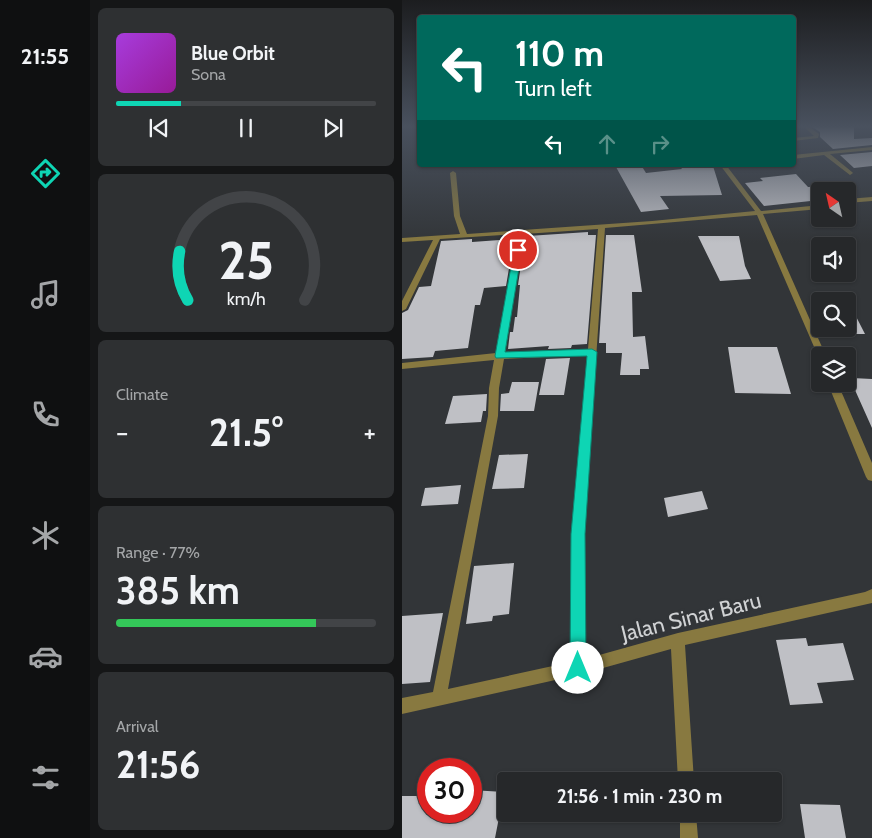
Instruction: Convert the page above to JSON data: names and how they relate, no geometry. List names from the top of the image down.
{
  "streets": {
    "street": ["Jalan Sinar Baru"]
  },
  "north": "top left",
  "page": {
    "tabs": "21:55",
    "turn": ["110 m", "Turn left"],
    "song": ["Blue Orbit", "Sona"],
    "tile": [
      "Climate",
      ["Range · 77%", "385 km"],
      ["Arrival", "21:56"]
    ],
    "heat": ["−", "21.5°", "+"],
    "limit": "30",
    "trip": "21:56 · 1 min · 230 m",
    "gauge": ["25", "km/h"]
  }
}
